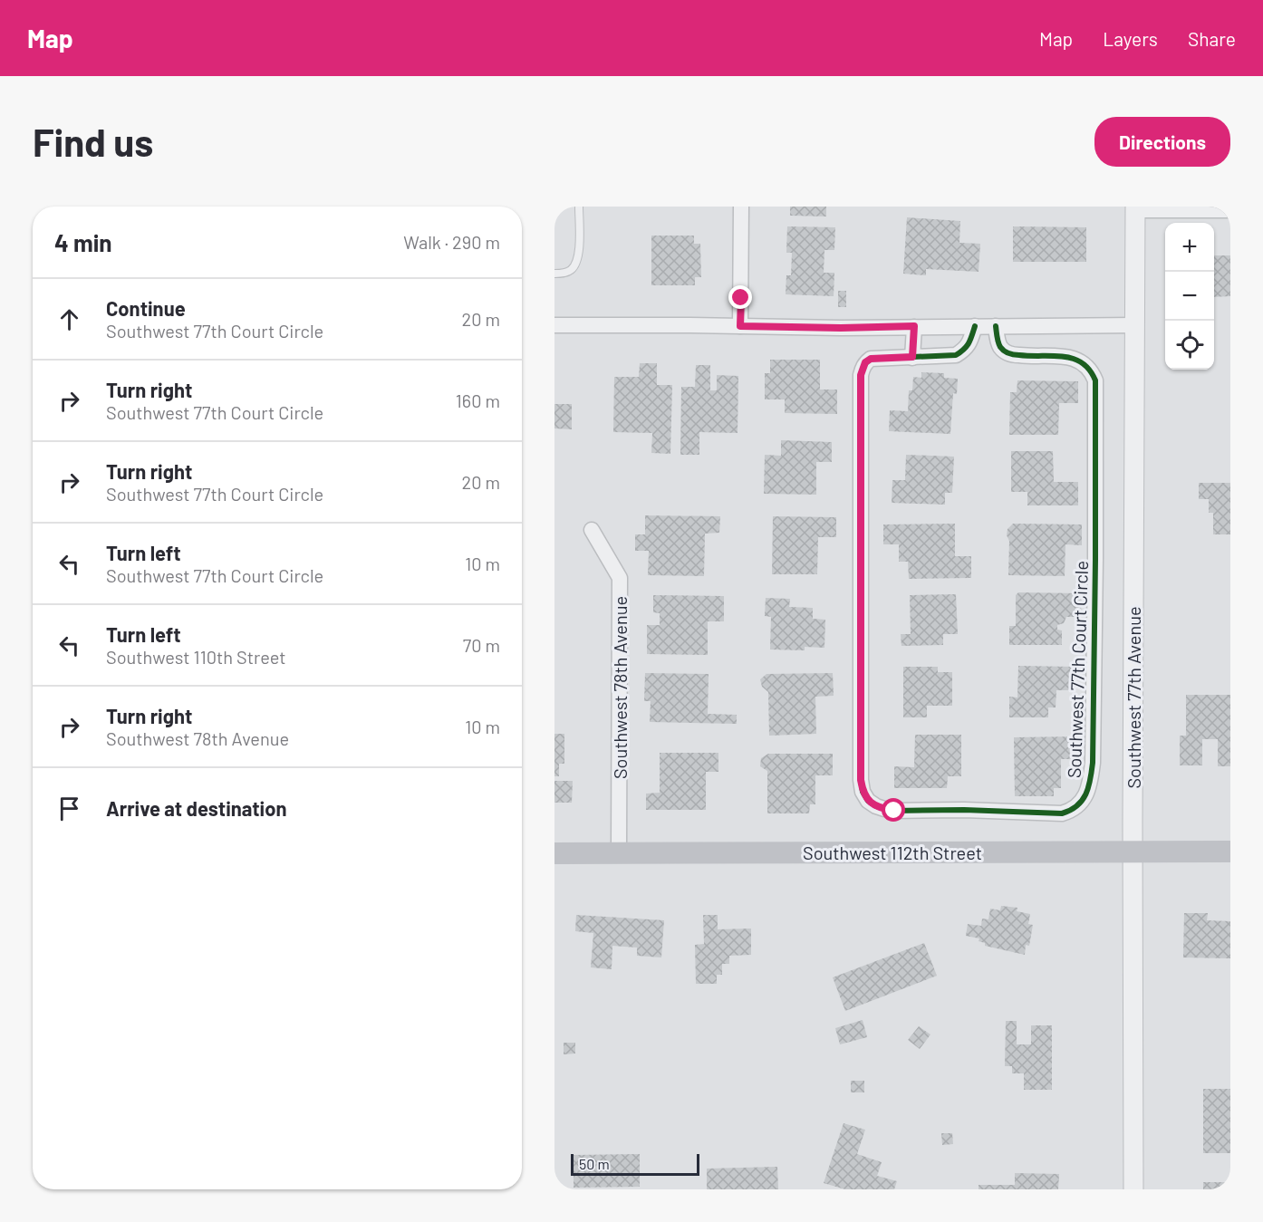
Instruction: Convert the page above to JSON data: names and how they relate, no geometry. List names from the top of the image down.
{
  "streets": {
    "main road": ["Southwest 112th Street"],
    "street": ["Southwest 77th Court Circle", "Southwest 78th Avenue", "Southwest 77th Avenue"]
  },
  "crossings": [
    ["Southwest 78th Avenue", "Southwest 112th Street"],
    ["Southwest 77th Avenue", "Southwest 112th Street"]
  ],
  "scale_bar": "50 m",
  "page": {
    "header": "Map",
    "nav": ["Map", "Layers", "Share"],
    "buttons": "Directions",
    "title": "Find us",
    "heading": ["4 min", "Walk · 290 m"],
    "map_buttons": ["+", "−"],
    "list": [
      ["Continue", "Southwest 77th Court Circle", "20 m"],
      ["Turn right", "Southwest 77th Court Circle", "160 m"],
      ["Turn right", "Southwest 77th Court Circle", "20 m"],
      ["Turn left", "Southwest 77th Court Circle", "10 m"],
      ["Turn left", "Southwest 110th Street", "70 m"],
      ["Turn right", "Southwest 78th Avenue", "10 m"],
      "Arrive at destination"
    ],
    "scale": "50 m"
  }
}
